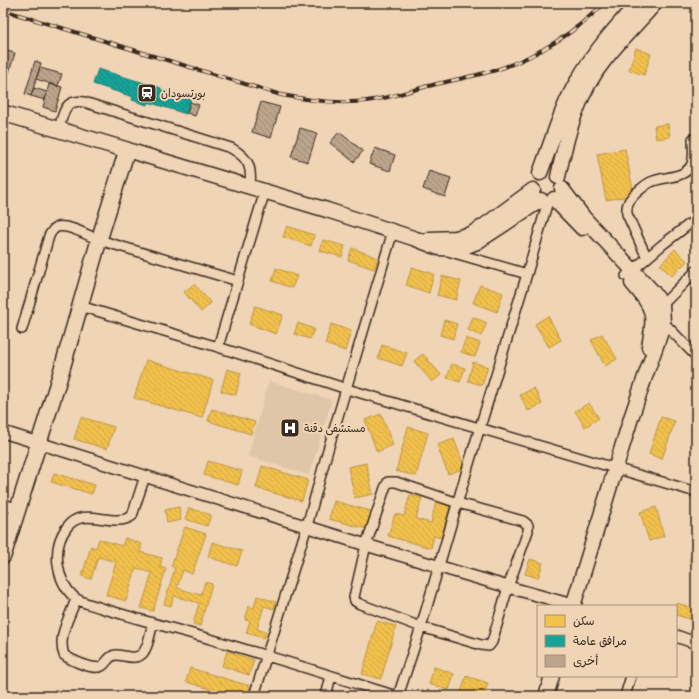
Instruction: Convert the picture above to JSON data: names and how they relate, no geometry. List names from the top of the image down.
{
  "places": {
    "station": ["بورتسودان"],
    "hospital": ["مستشفى دقنة"]
  },
  "legend": ["سكن", "مرافق عامة", "أخرى"]
}
